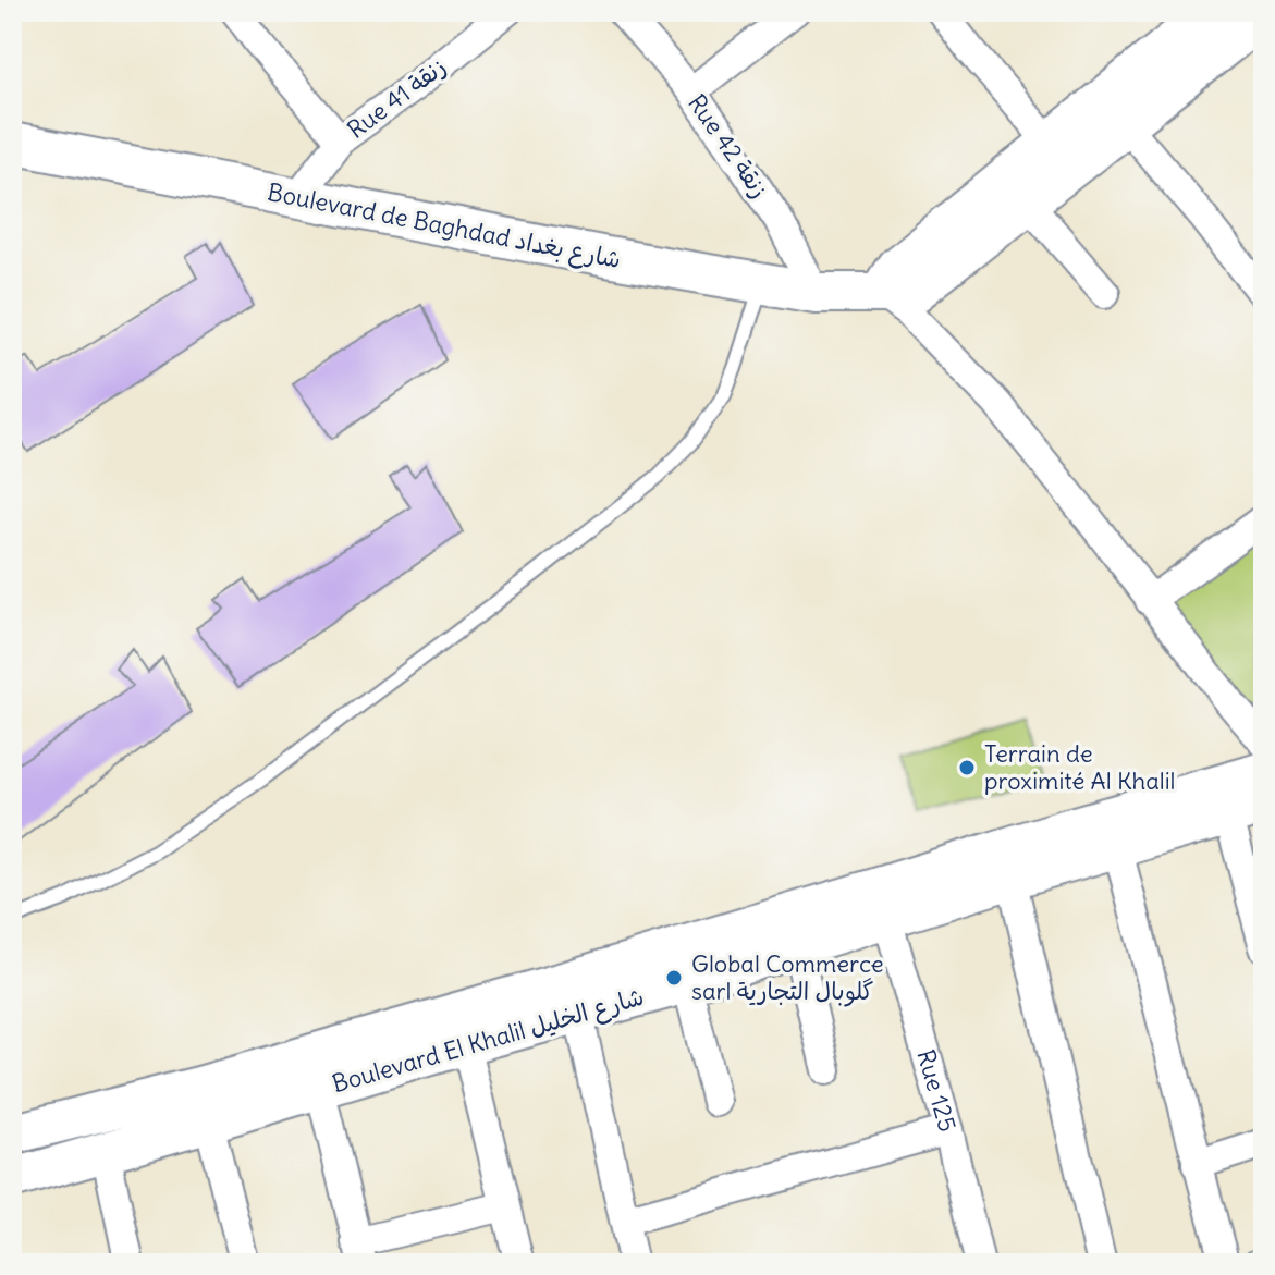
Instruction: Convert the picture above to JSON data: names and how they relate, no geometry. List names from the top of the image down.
{
  "streets": {
    "street": [
      "Rue 41 زنقة",
      "Rue 42 زنقة",
      "Boulevard de Baghdad شارع بغداد",
      "Boulevard El Khalil شارع الخليل",
      "Rue 125"
    ]
  },
  "crossings": [
    ["Rue 41 زنقة", "Boulevard de Baghdad شارع بغداد"],
    ["Rue 42 زنقة", "Boulevard de Baghdad شارع بغداد"],
    ["Boulevard El Khalil شارع الخليل", "Rue 125"]
  ],
  "places": ["Terrain de proximité Al Khalil", "Global Commerce sarl گلوبال التجارية"]
}
